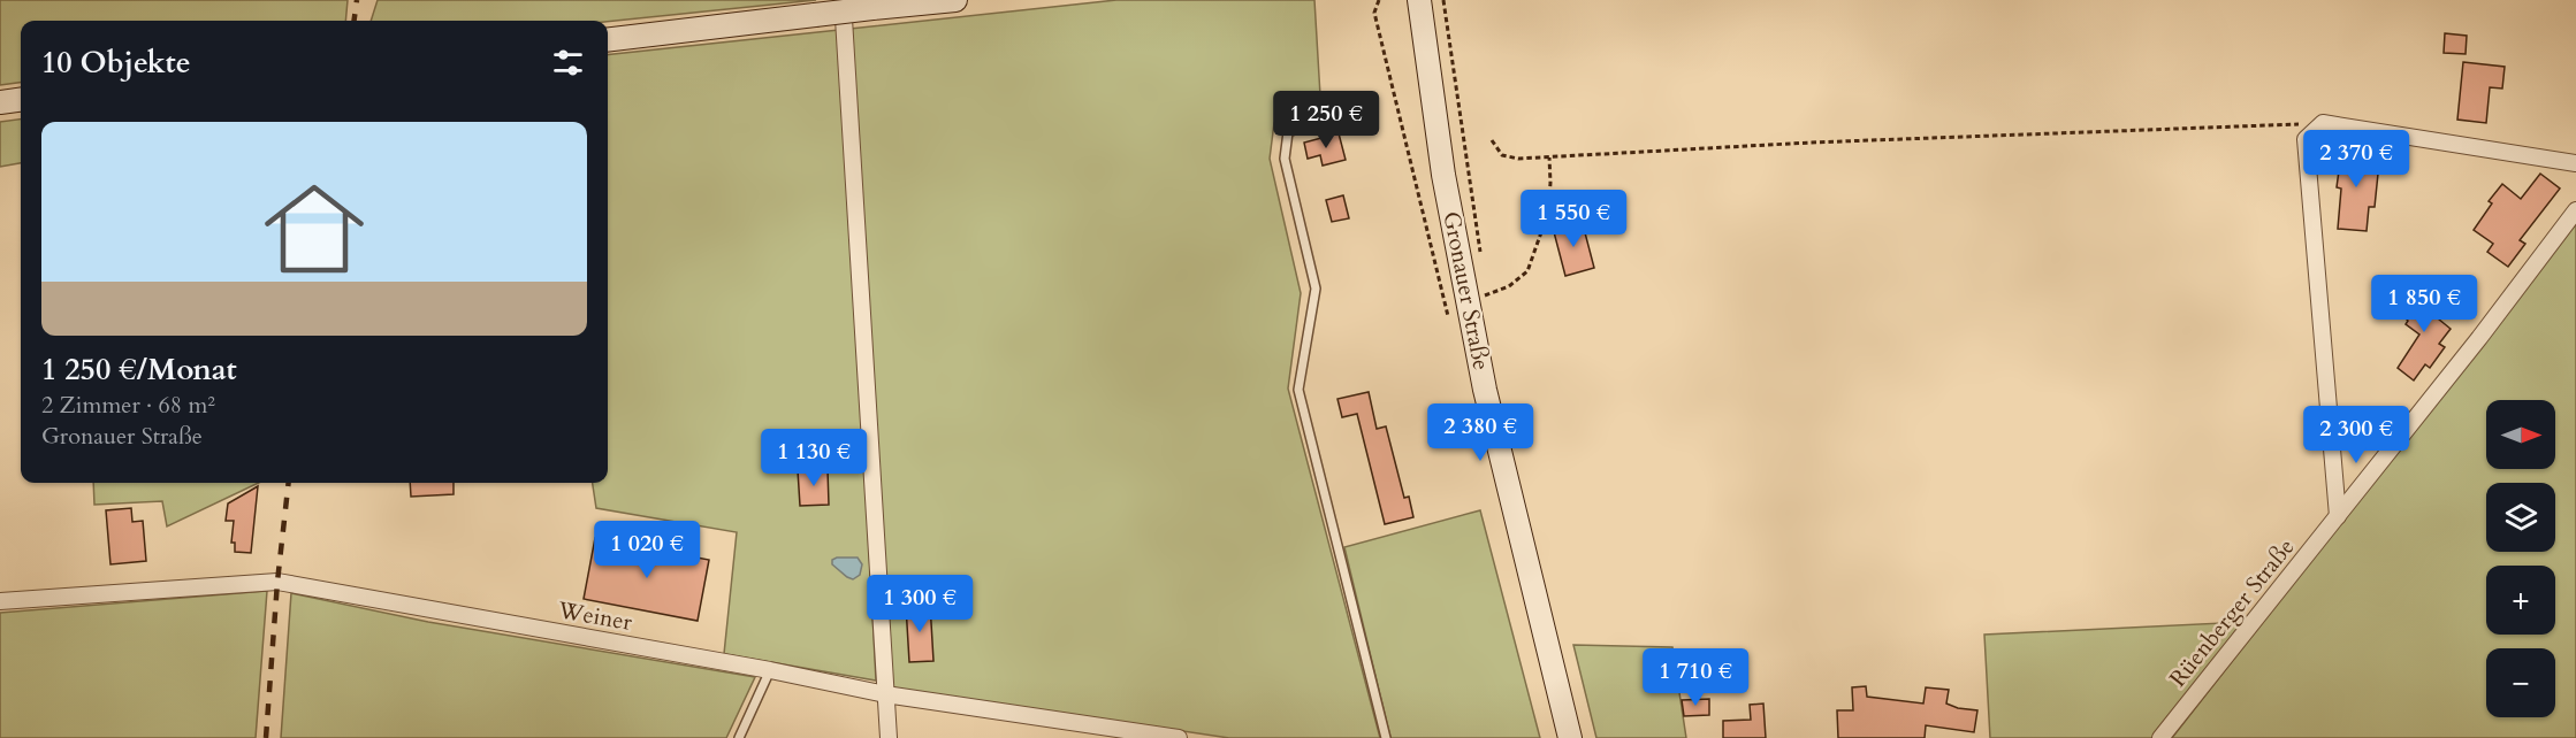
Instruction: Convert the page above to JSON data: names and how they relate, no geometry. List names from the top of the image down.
{
  "streets": {
    "main road": ["Gronauer Straße"],
    "street": ["Rüenberger Straße", "Weiner"]
  },
  "north": "right",
  "page": {
    "heading": "10 Objekte",
    "price": [
      "1 250 €",
      "2 370 €",
      "1 550 €",
      "1 850 €",
      "2 380 €",
      "2 300 €",
      "1 130 €",
      "1 020 €",
      "1 300 €",
      "1 710 €"
    ],
    "list": [
      {
        "name": "1 250 €/Monat",
        "note": "2 Zimmer · 68 m² · Gronauer Straße"
      }
    ],
    "map_buttons": ["+", "−"]
  }
}
